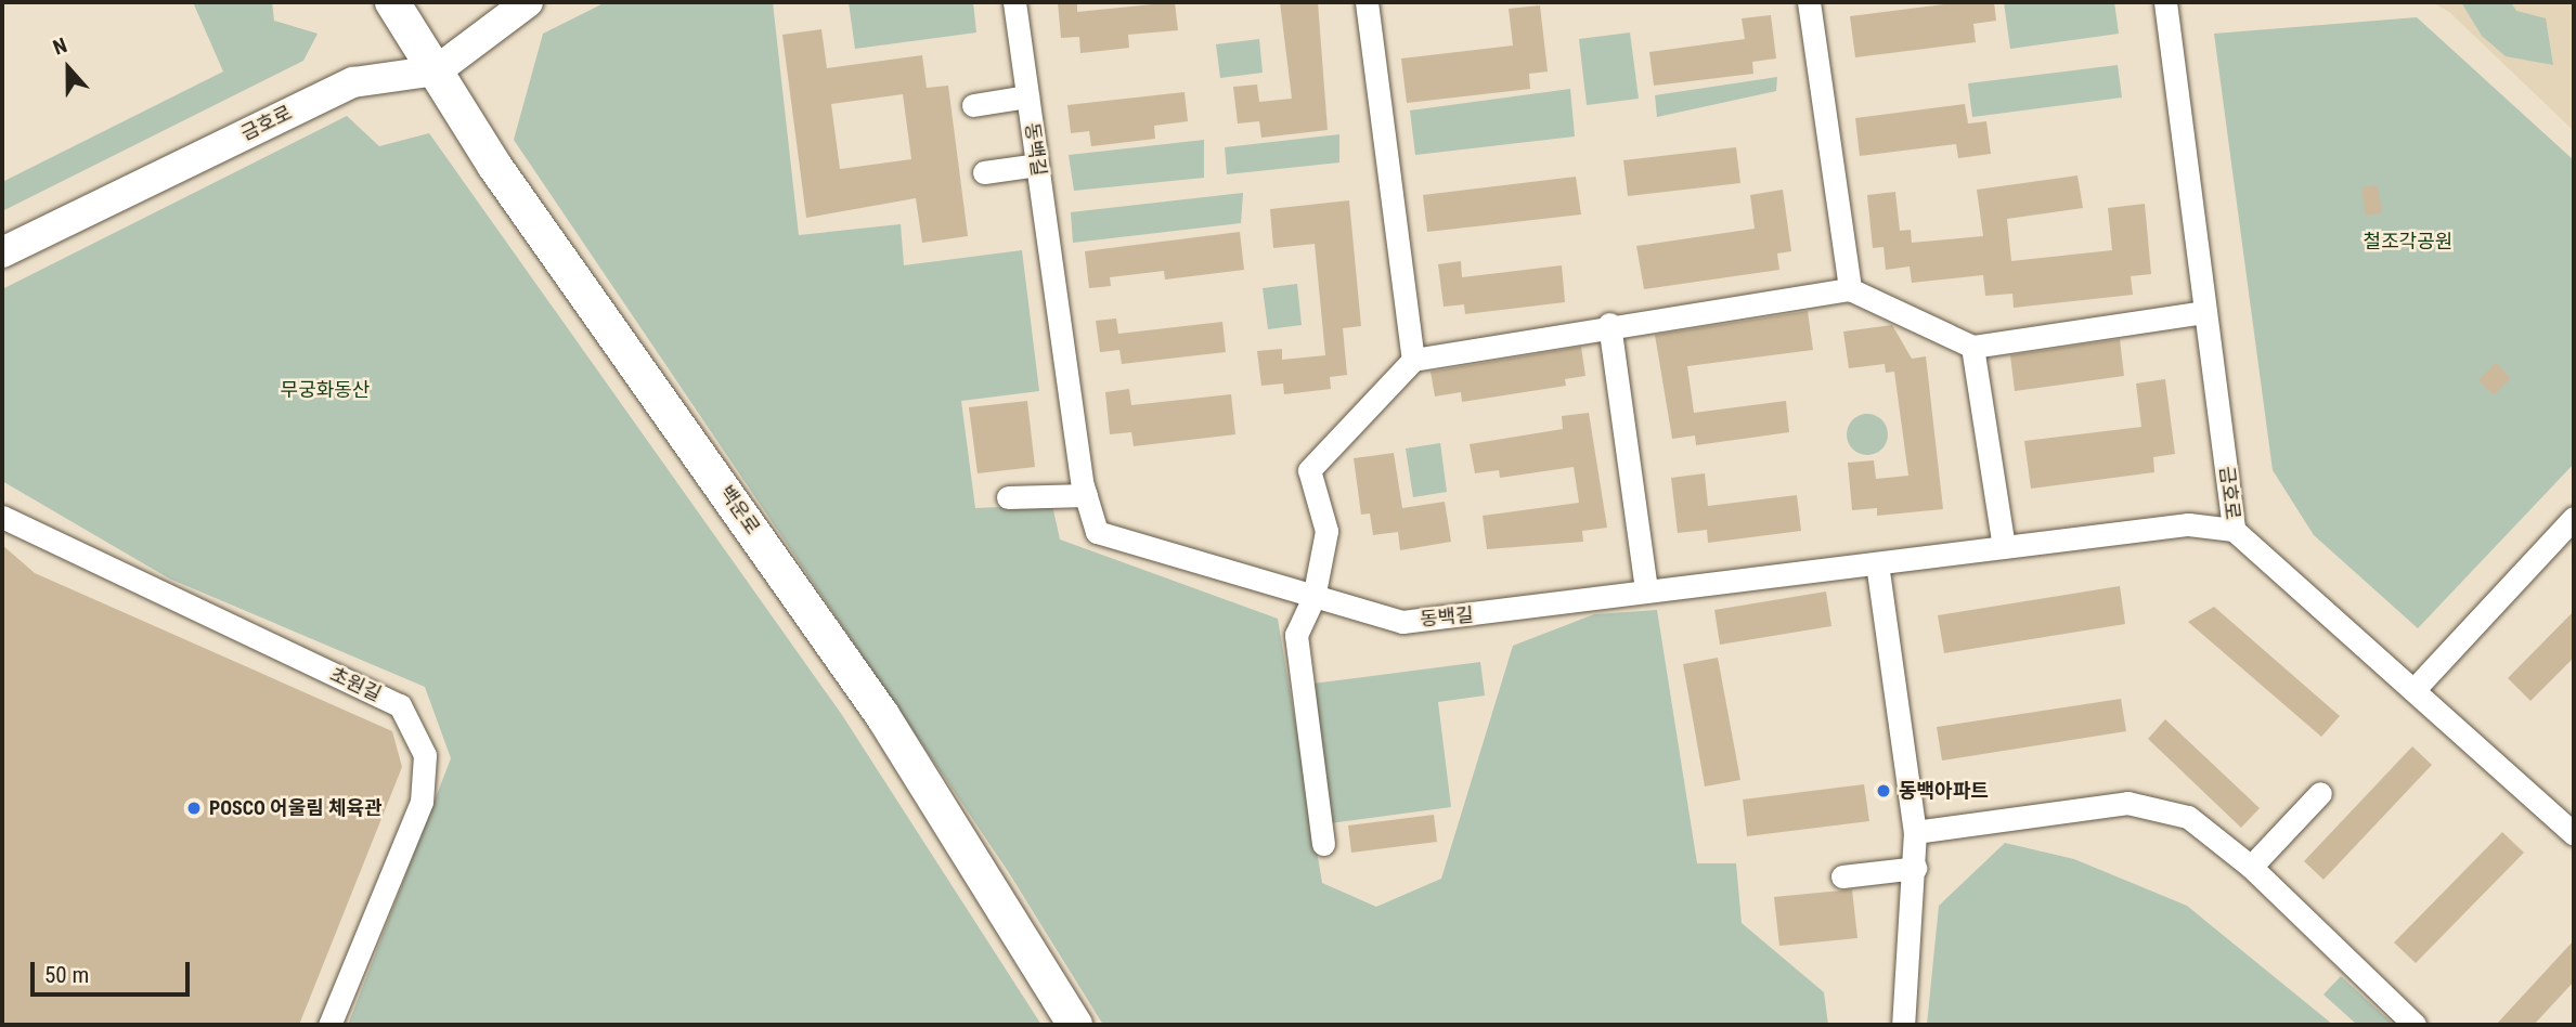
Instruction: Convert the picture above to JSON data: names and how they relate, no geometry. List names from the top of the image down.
{
  "streets": {
    "main road": ["백운로"],
    "street": ["금호로", "동백길", "초원길"]
  },
  "crossings": [
    ["금호로", "동백길"],
    ["금호로", "백운로"]
  ],
  "parks": ["철조각공원", "무궁화동산"],
  "places": ["동백아파트", "POSCO 어울림 체육관"],
  "scale_bar": "50 m",
  "north": "top"
}
